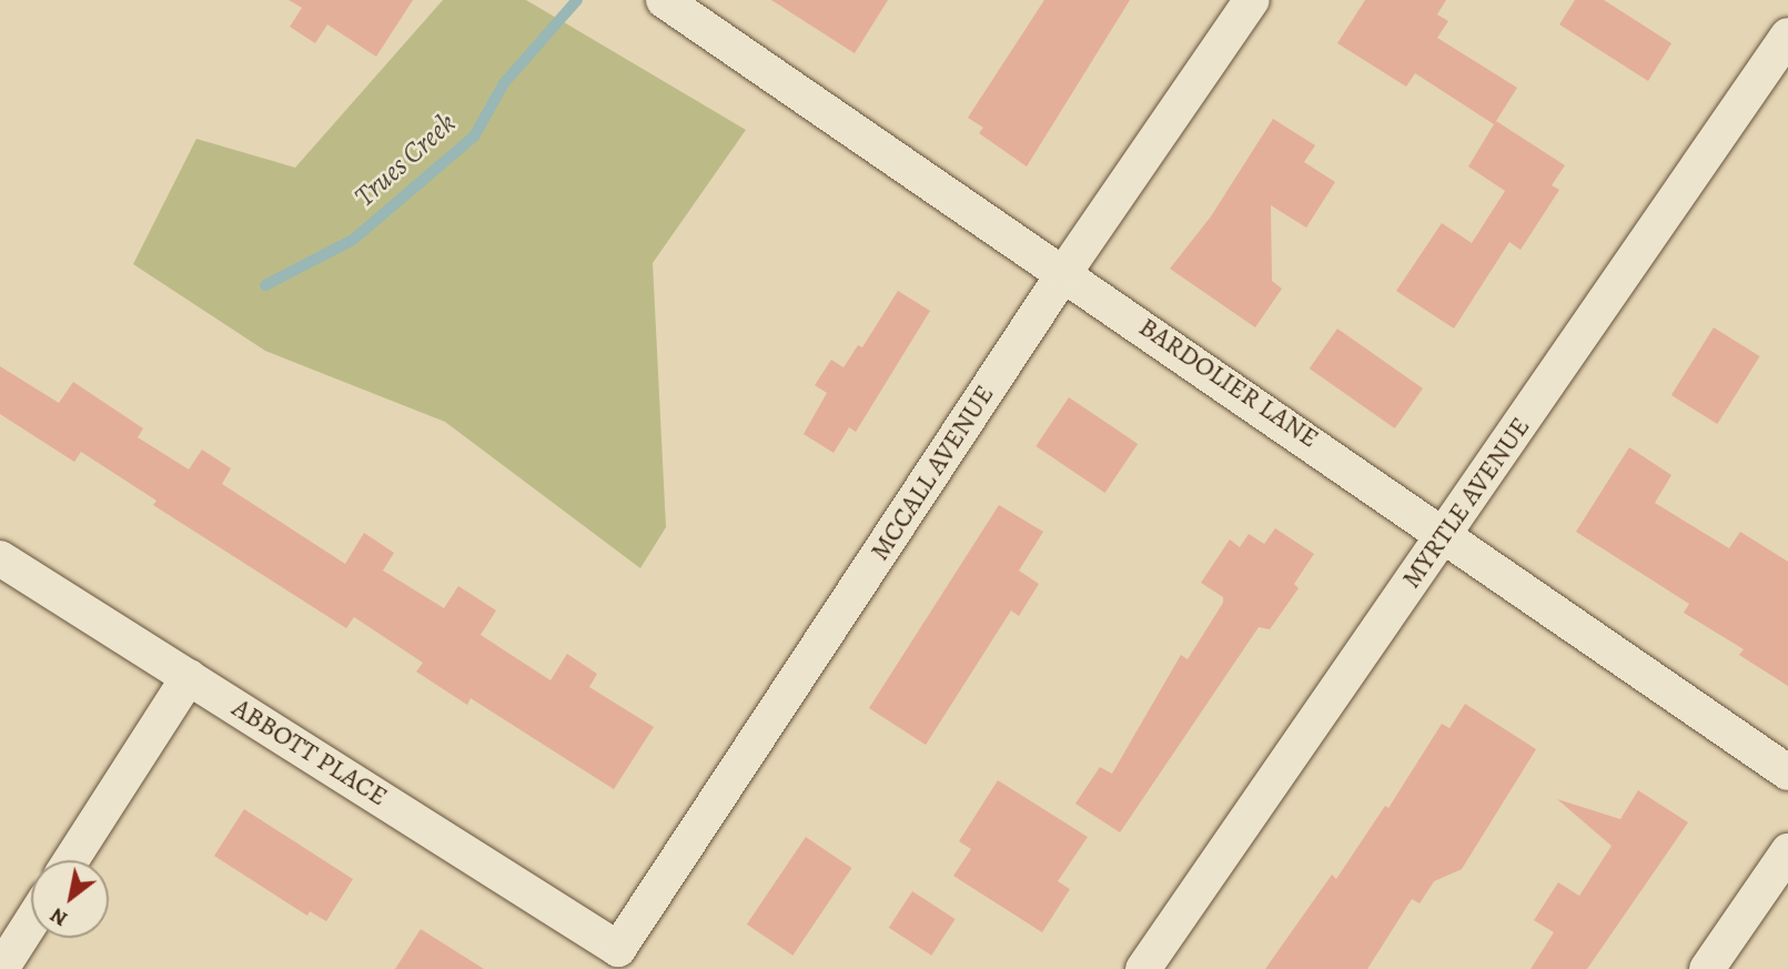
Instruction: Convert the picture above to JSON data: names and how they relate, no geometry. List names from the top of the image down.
{
  "streets": {
    "street": [
      "BARDOLIER LANE",
      "MCCALL AVENUE",
      "MYRTLE AVENUE",
      "ABBOTT PLACE"
    ]
  },
  "crossings": [
    ["BARDOLIER LANE", "MCCALL AVENUE"],
    ["BARDOLIER LANE", "MYRTLE AVENUE"],
    ["MCCALL AVENUE", "ABBOTT PLACE"]
  ],
  "water": ["Trues Creek"],
  "north": "bottom left"
}
